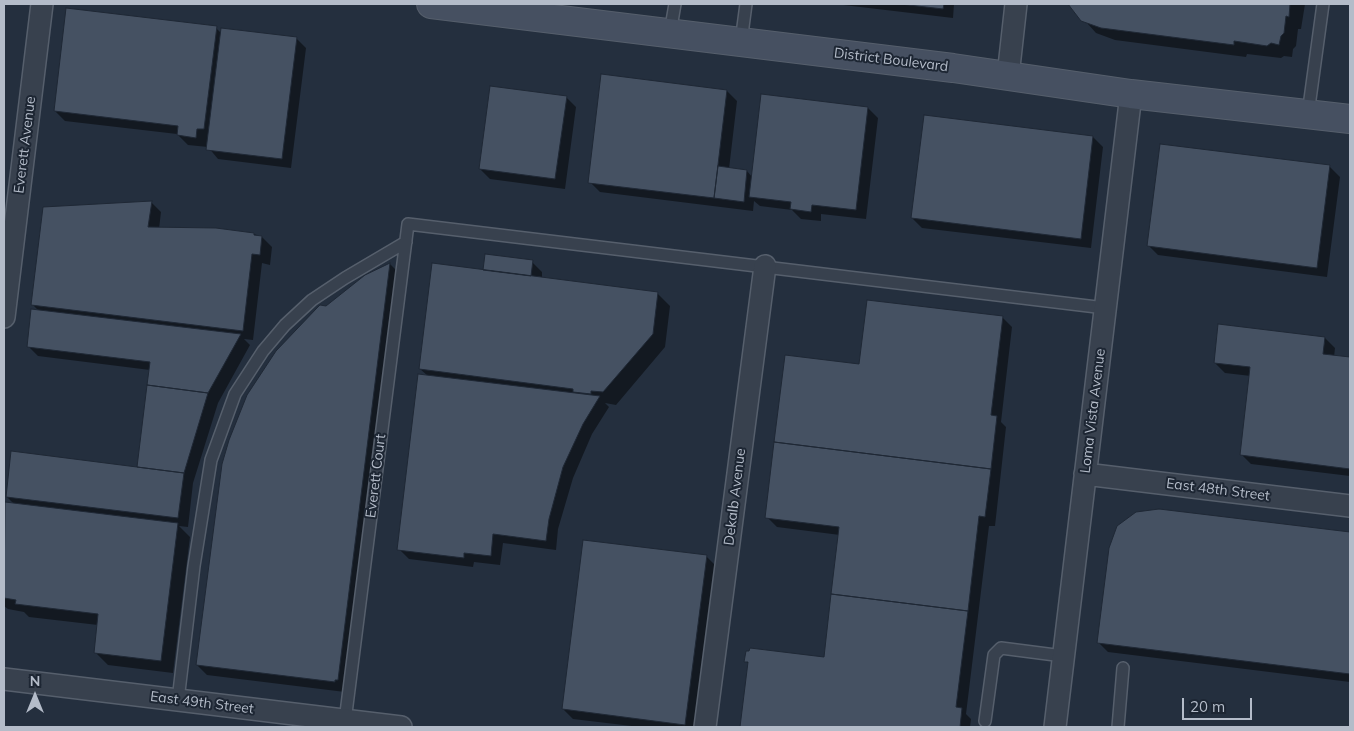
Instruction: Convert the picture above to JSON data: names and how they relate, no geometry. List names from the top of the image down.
{
  "streets": {
    "main road": ["District Boulevard"],
    "street": [
      "Everett Avenue",
      "Loma Vista Avenue",
      "East 48th Street",
      "Dekalb Avenue",
      "East 49th Street"
    ],
    "lane": ["Everett Court"]
  },
  "crossings": [
    ["District Boulevard", "Loma Vista Avenue"],
    ["Loma Vista Avenue", "East 48th Street"],
    ["Everett Court", "Dekalb Avenue"],
    ["Everett Court", "East 49th Street"]
  ],
  "scale_bar": "20 m",
  "north": "top"
}
